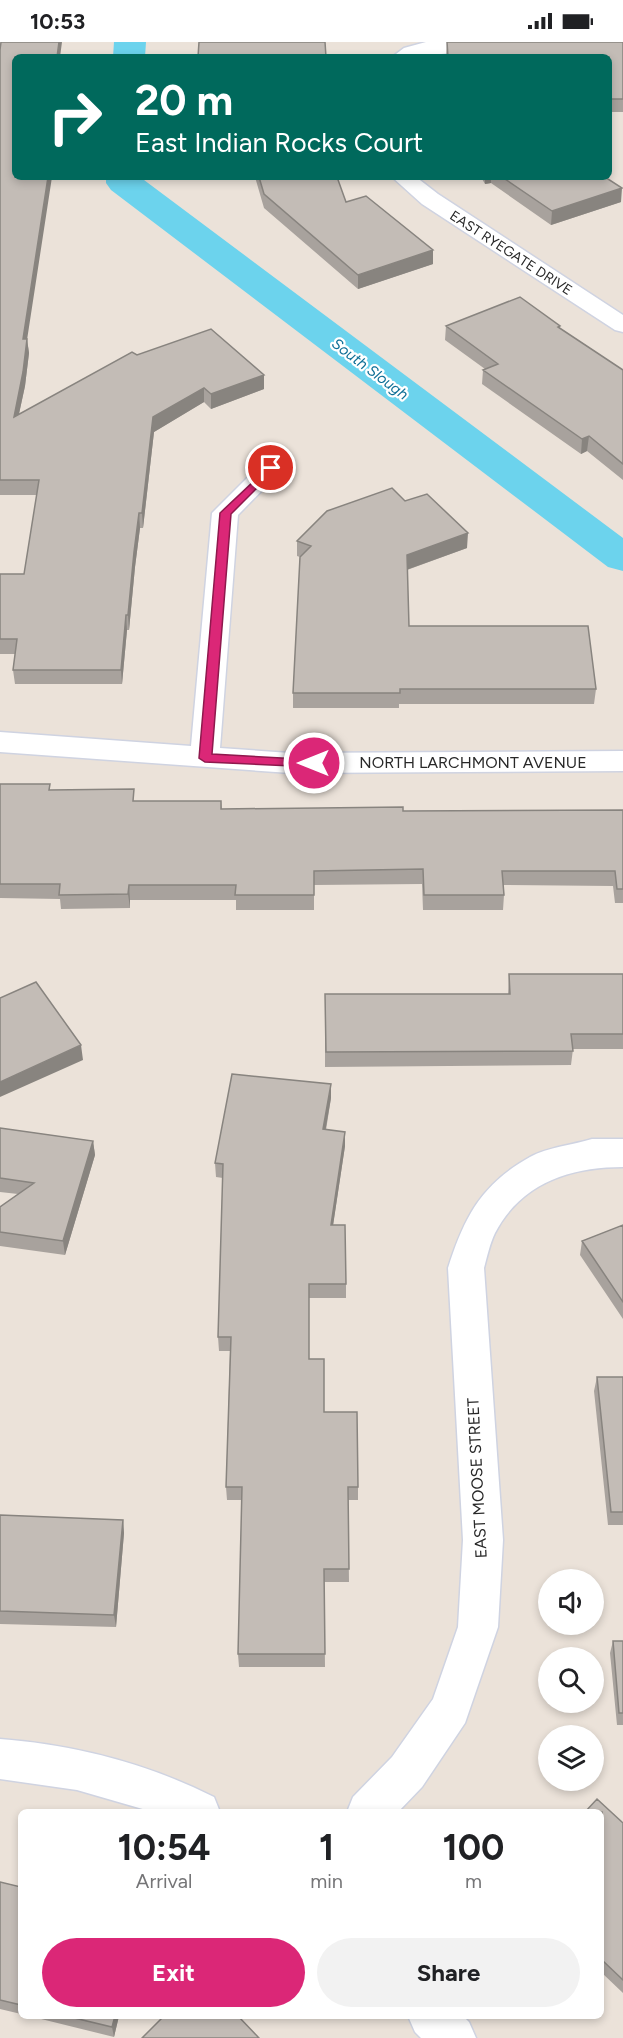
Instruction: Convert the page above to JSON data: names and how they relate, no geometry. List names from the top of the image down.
{
  "streets": {
    "street": ["EAST RYEGATE DRIVE", "NORTH LARCHMONT AVENUE", "EAST MOOSE STREET"]
  },
  "water": ["South Slough"],
  "page": {
    "status": "10:53",
    "turn": ["20 m", "East Indian Rocks Court"],
    "eta": [
      "10:54",
      "Arrival",
      "1",
      "min",
      "100",
      "m"
    ],
    "buttons": ["Exit", "Share"]
  }
}
